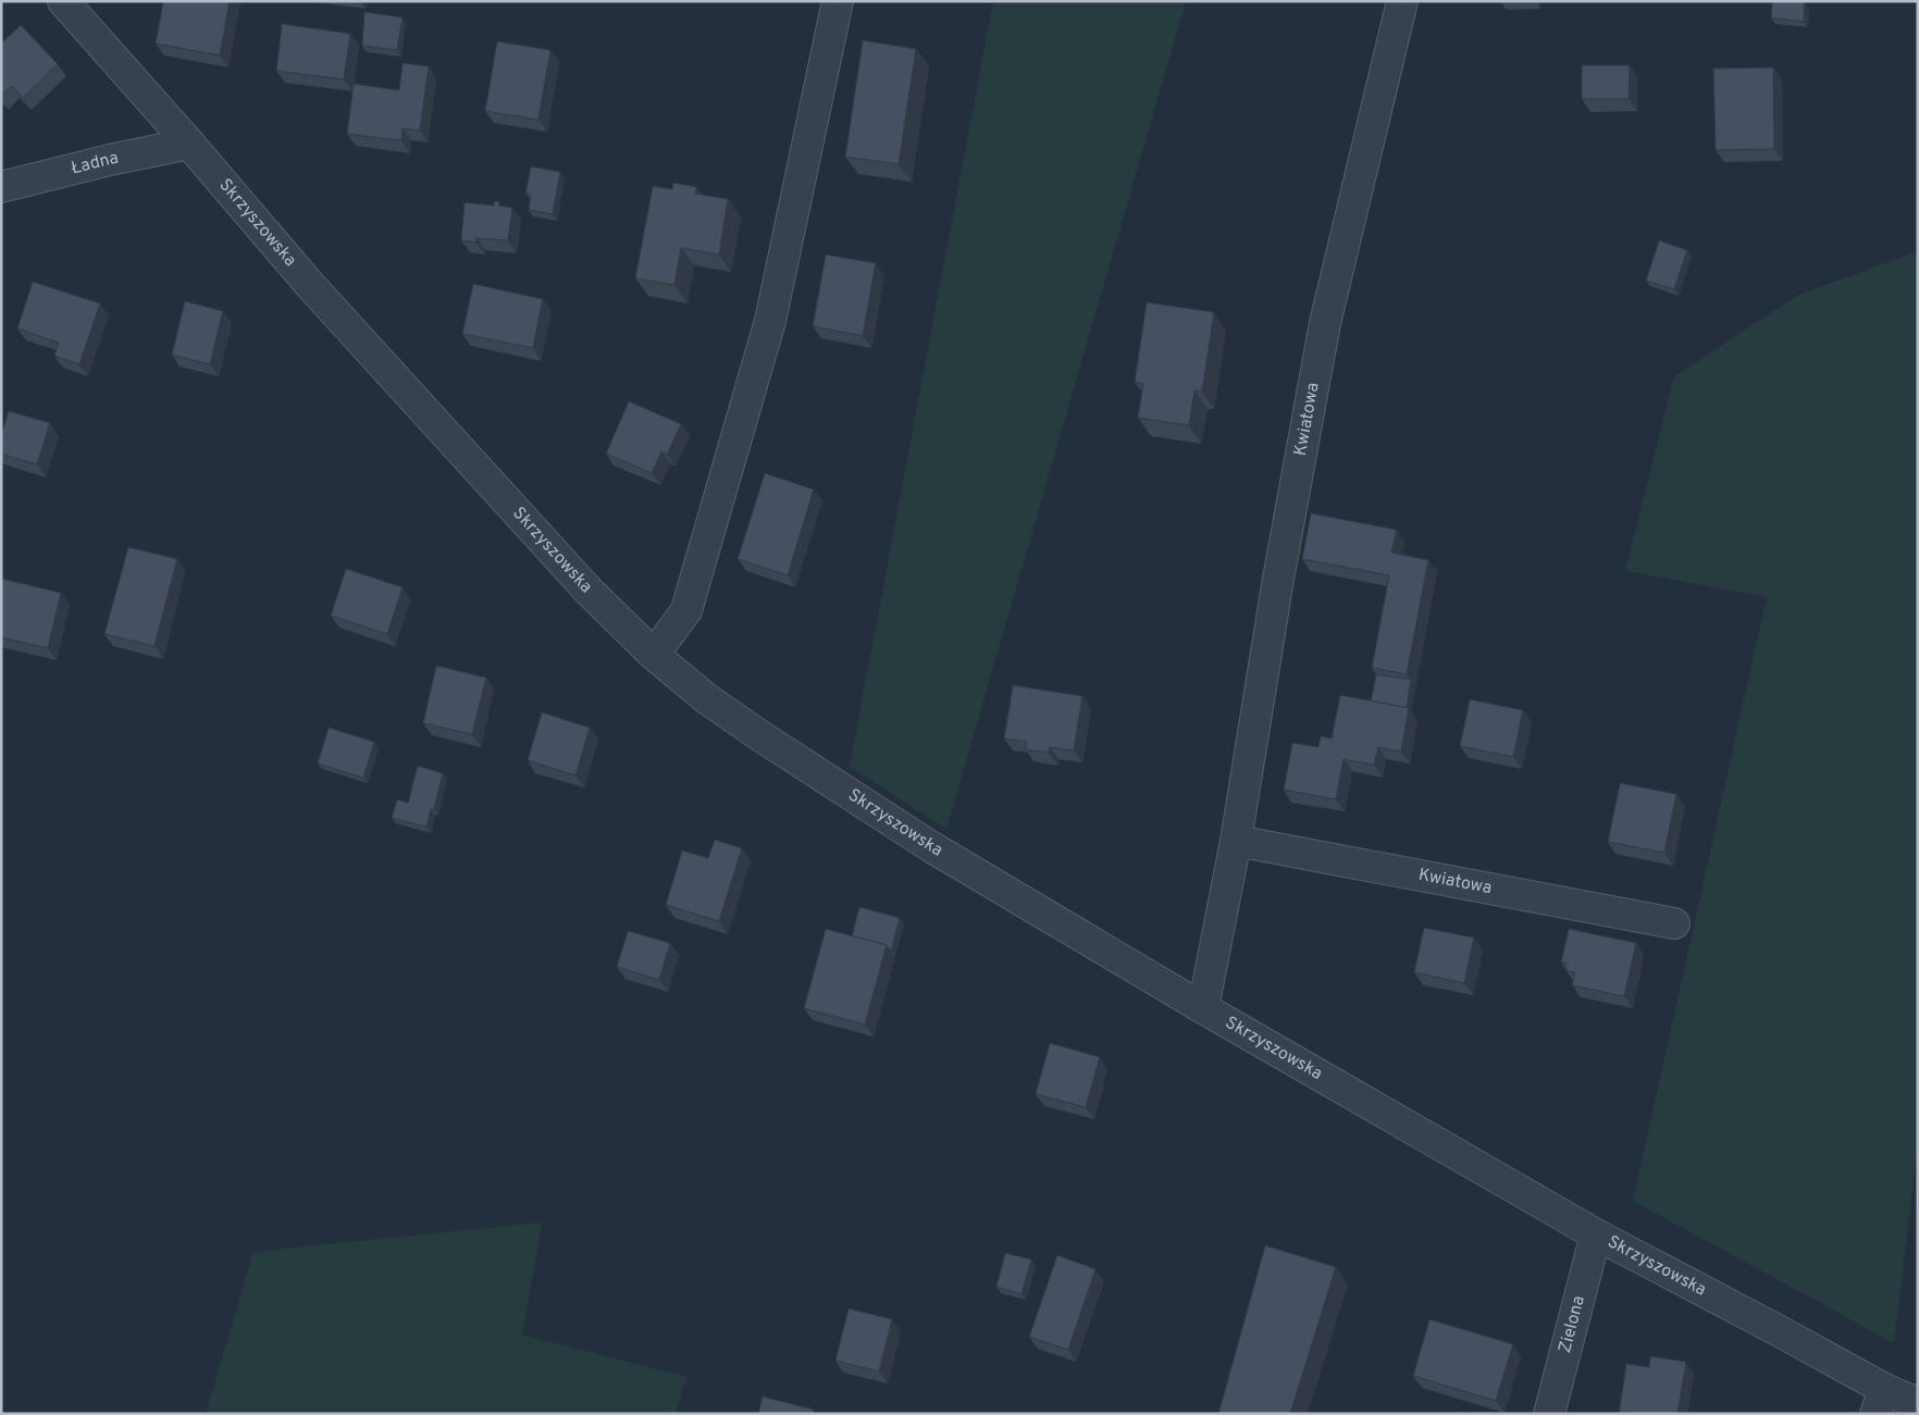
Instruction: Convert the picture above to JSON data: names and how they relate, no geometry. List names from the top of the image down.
{
  "streets": {
    "street": [
      "Ładna",
      "Skrzyszowska",
      "Kwiatowa",
      "Zielona"
    ]
  },
  "crossings": [
    ["Ładna", "Skrzyszowska"],
    ["Skrzyszowska", "Kwiatowa"],
    ["Skrzyszowska", "Zielona"]
  ]
}
